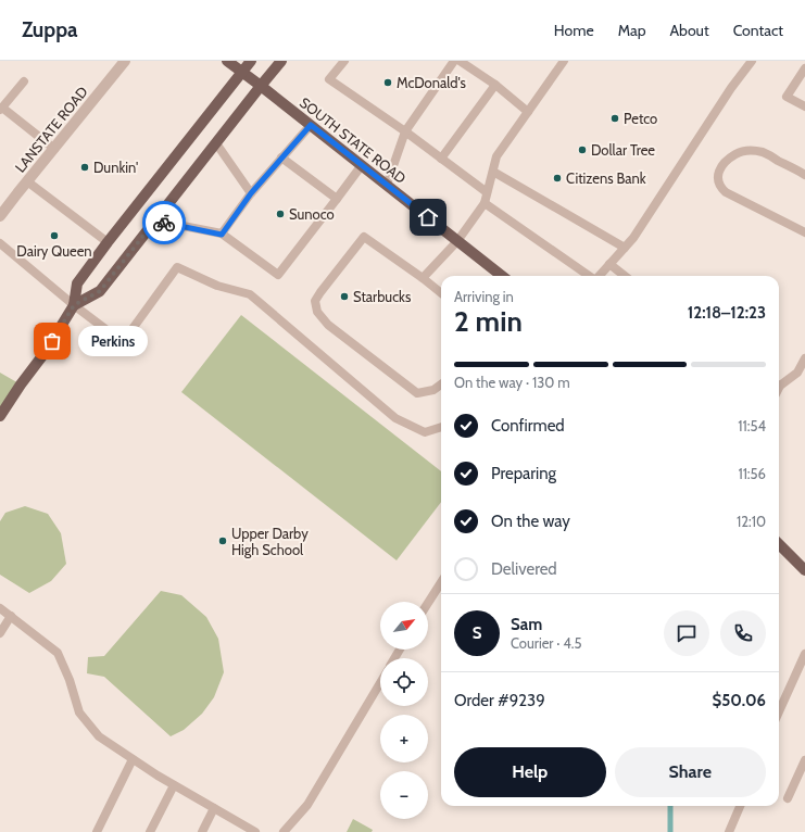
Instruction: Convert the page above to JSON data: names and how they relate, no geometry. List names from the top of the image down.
{
  "streets": {
    "main road": ["SOUTH STATE ROAD"],
    "street": ["LANSTATE ROAD"]
  },
  "places": [
    "McDonald's",
    "Petco",
    "Dollar Tree",
    "Dunkin'",
    "Citizens Bank",
    "Sunoco",
    "Dairy Queen",
    "Starbucks",
    "Perkins",
    "Upper Darby High School"
  ],
  "north": "top right",
  "page": {
    "header": "Zuppa",
    "nav": [
      "Home",
      "Map",
      "About",
      "Contact"
    ],
    "heading": ["2 min", "Arriving in", "12:18–12:23"],
    "panel": [
      "Sam",
      "Courier · 4.5",
      "Order #9239",
      "$50.06"
    ],
    "bubble": "Perkins",
    "bar": "On the way · 130 m",
    "list": [
      ["Confirmed", "11:54"],
      ["Preparing", "11:56"],
      ["On the way", "12:10"],
      "Delivered"
    ],
    "map_buttons": ["+", "−"],
    "round": "S",
    "buttons": ["Help", "Share"]
  }
}
